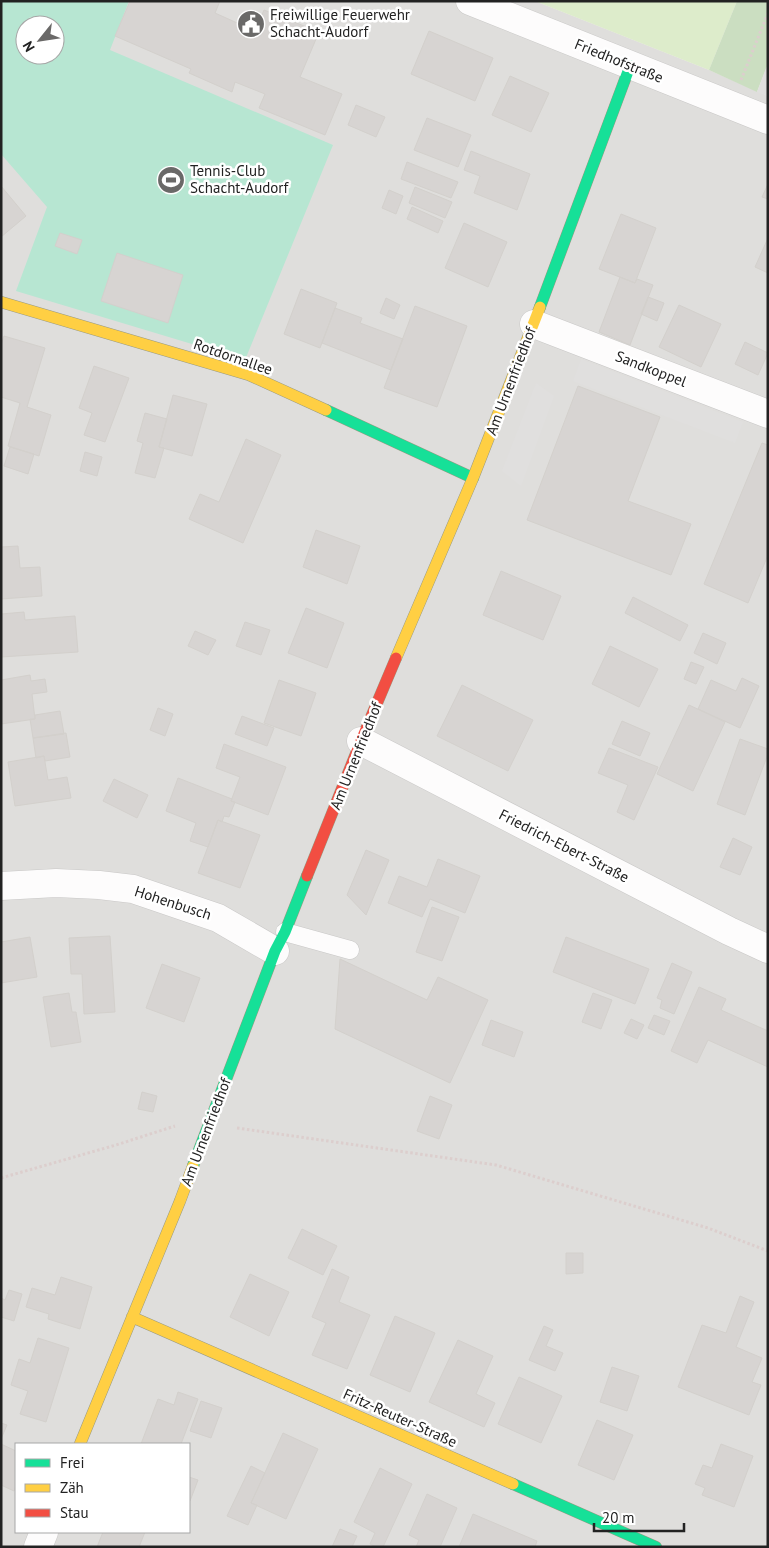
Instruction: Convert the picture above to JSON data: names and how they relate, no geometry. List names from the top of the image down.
{
  "streets": {
    "street": [
      "Friedhofstraße",
      "Rotdornallee",
      "Sandkoppel",
      "Am Urnenfriedhof",
      "Friedrich-Ebert-Straße",
      "Hohenbusch",
      "Fritz-Reuter-Straße"
    ]
  },
  "crossings": [
    ["Friedhofstraße", "Am Urnenfriedhof"],
    ["Rotdornallee", "Am Urnenfriedhof"],
    ["Sandkoppel", "Am Urnenfriedhof"],
    ["Am Urnenfriedhof", "Friedrich-Ebert-Straße"],
    ["Am Urnenfriedhof", "Hohenbusch"],
    ["Am Urnenfriedhof", "Fritz-Reuter-Straße"]
  ],
  "places": {
    "public building": ["Freiwillige Feuerwehr Schacht-Audorf"],
    "sports": ["Tennis-Club Schacht-Audorf"]
  },
  "legend": ["Frei", "Zäh", "Stau"],
  "scale_bar": "20 m",
  "north": "bottom left"
}
